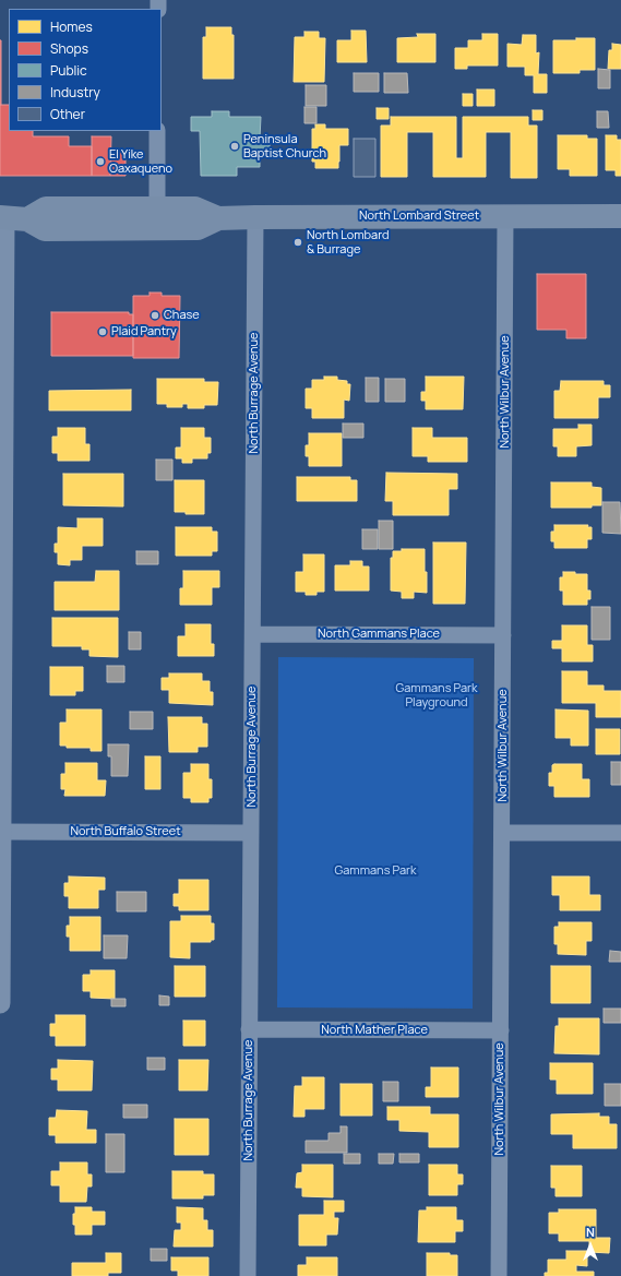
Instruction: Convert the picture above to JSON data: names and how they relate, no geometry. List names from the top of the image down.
{
  "streets": {
    "main road": ["North Lombard Street"],
    "street": [
      "North Wilbur Avenue",
      "North Burrage Avenue",
      "North Gammans Place",
      "North Buffalo Street",
      "North Mather Place"
    ]
  },
  "crossings": [
    ["North Lombard Street", "North Wilbur Avenue"],
    ["North Lombard Street", "North Burrage Avenue"],
    ["North Wilbur Avenue", "North Gammans Place"],
    ["North Wilbur Avenue", "North Mather Place"],
    ["North Burrage Avenue", "North Gammans Place"],
    ["North Burrage Avenue", "North Buffalo Street"],
    ["North Burrage Avenue", "North Mather Place"]
  ],
  "parks": ["Gammans Park Playground", "Gammans Park"],
  "places": [
    "Peninsula Baptist Church",
    "El Yike Oaxaqueno",
    "North Lombard & Burrage",
    "Chase",
    "Plaid Pantry"
  ],
  "legend": [
    "Homes",
    "Shops",
    "Public",
    "Industry",
    "Other"
  ],
  "north": "top"
}
